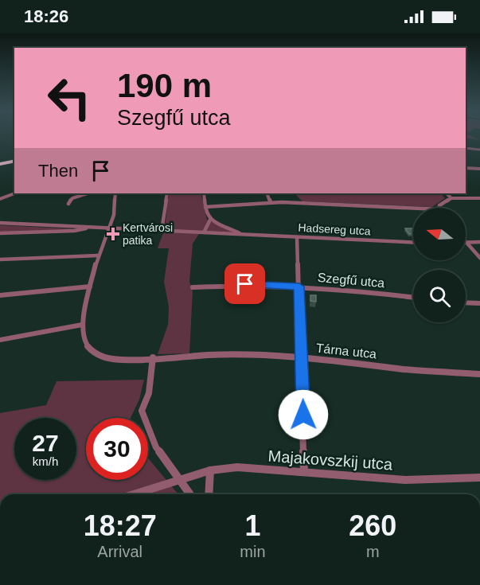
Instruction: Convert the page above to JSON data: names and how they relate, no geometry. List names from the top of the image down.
{
  "streets": {
    "street": [
      "Hadsereg utca",
      "Szegfű utca",
      "Tárna utca",
      "Majakovszkij utca"
    ]
  },
  "places": {
    "health": ["Kertvárosi patika"]
  },
  "north": "left",
  "page": {
    "status": "18:26",
    "turn": ["190 m", "Szegfű utca"],
    "then": "Then",
    "speed": "27 km/h",
    "limit": "30",
    "eta": [
      "18:27",
      "Arrival",
      "1",
      "min",
      "260",
      "m"
    ]
  }
}
